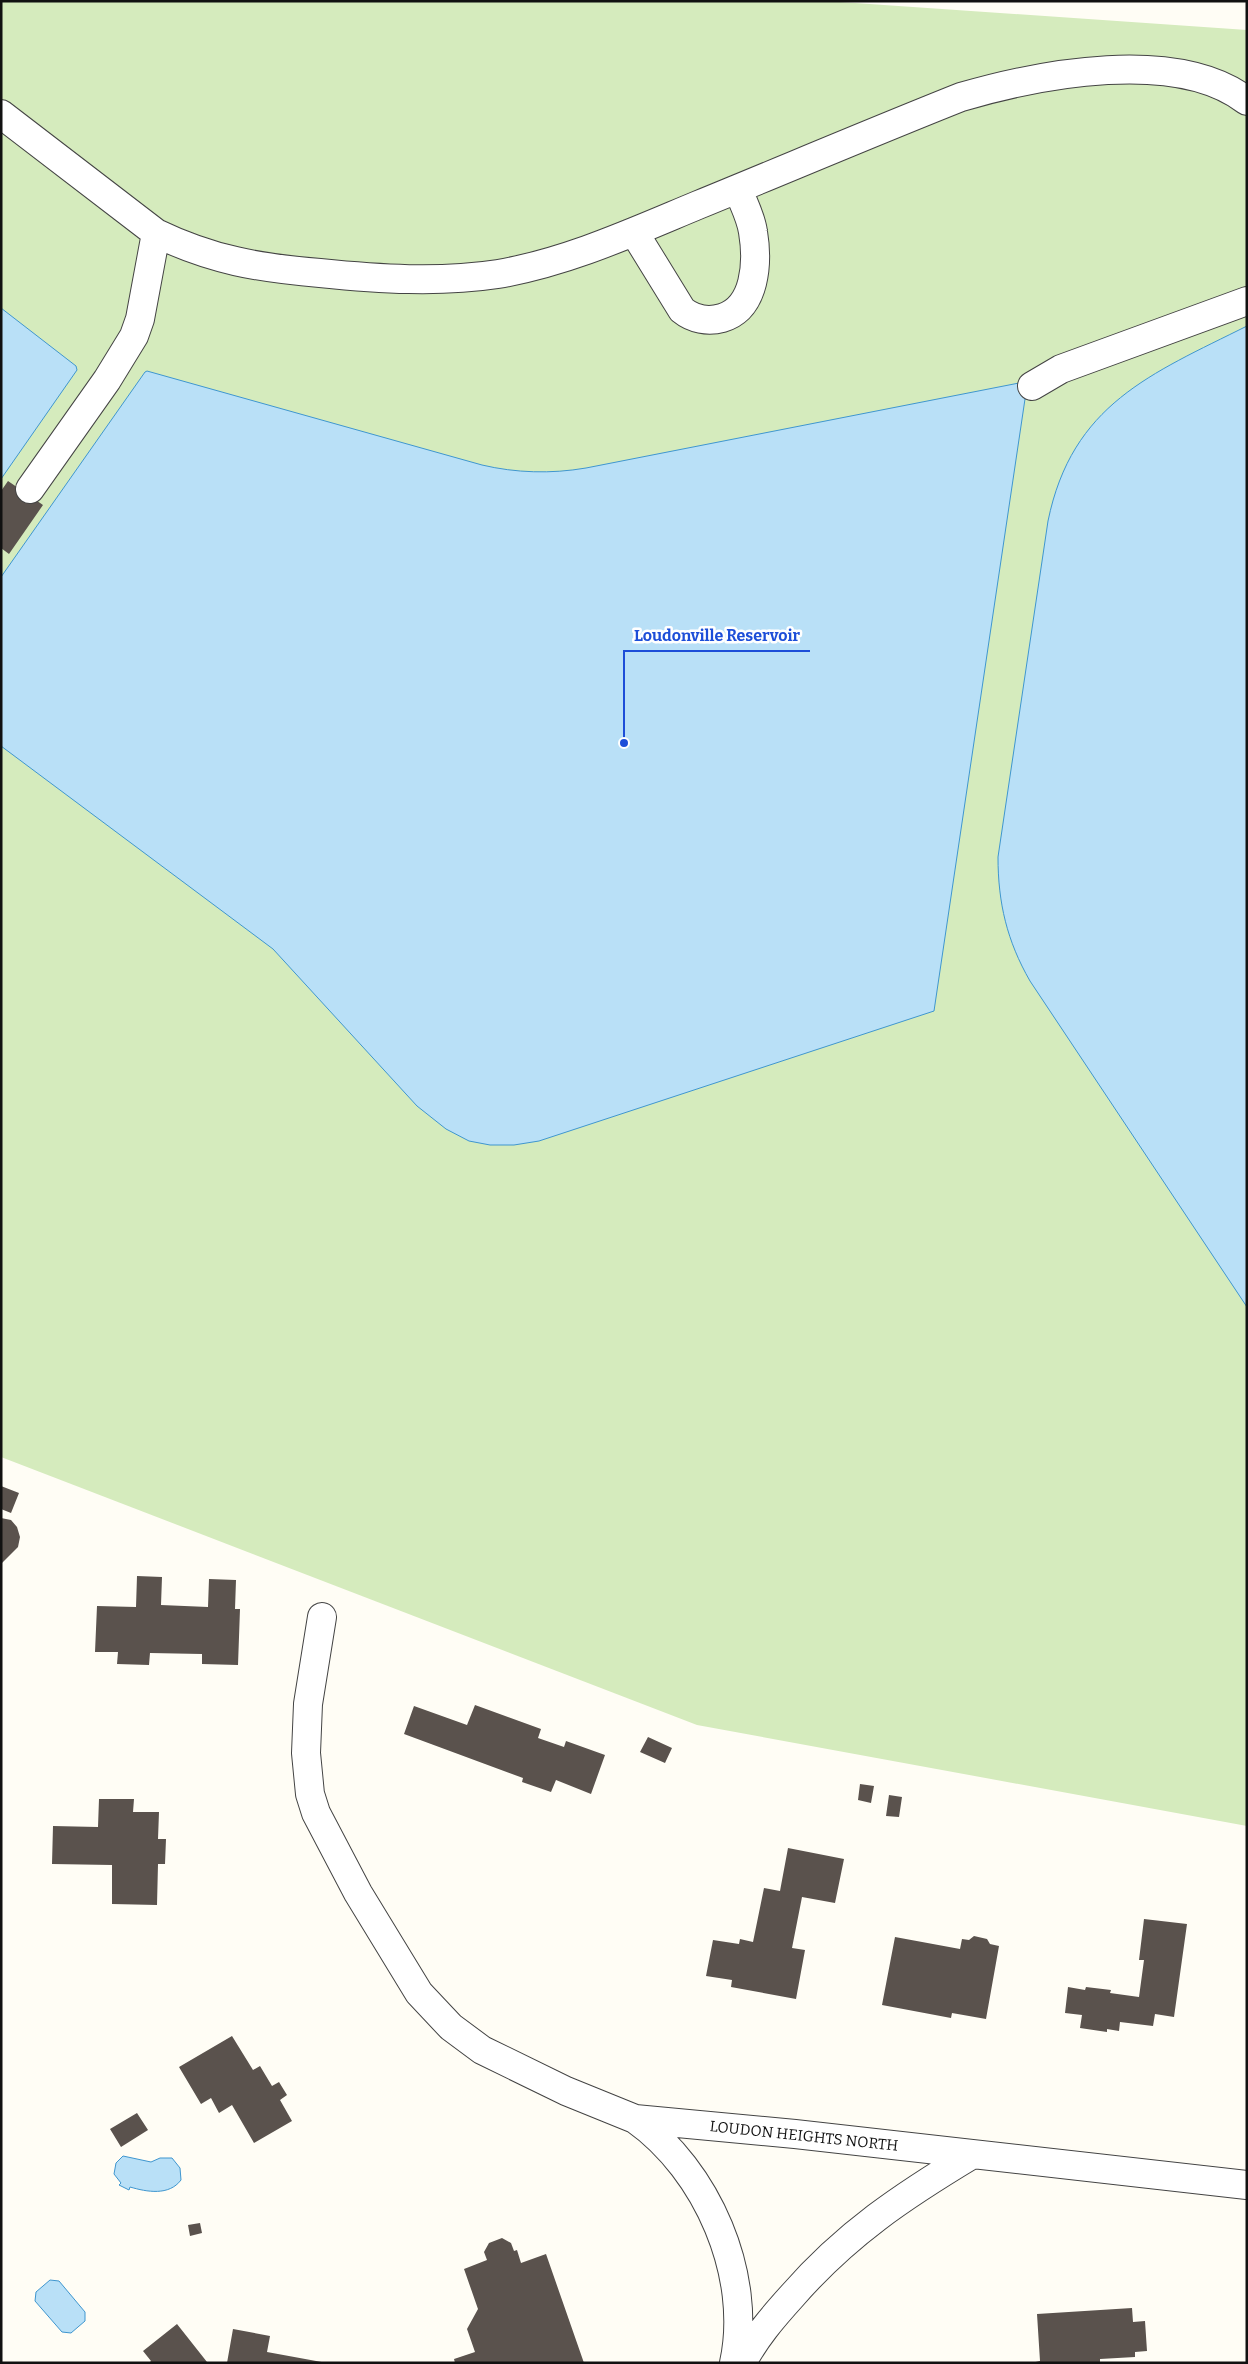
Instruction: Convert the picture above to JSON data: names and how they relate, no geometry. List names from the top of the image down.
{
  "streets": {
    "street": ["LOUDON HEIGHTS NORTH"]
  },
  "places": ["Loudonville Reservoir"]
}
